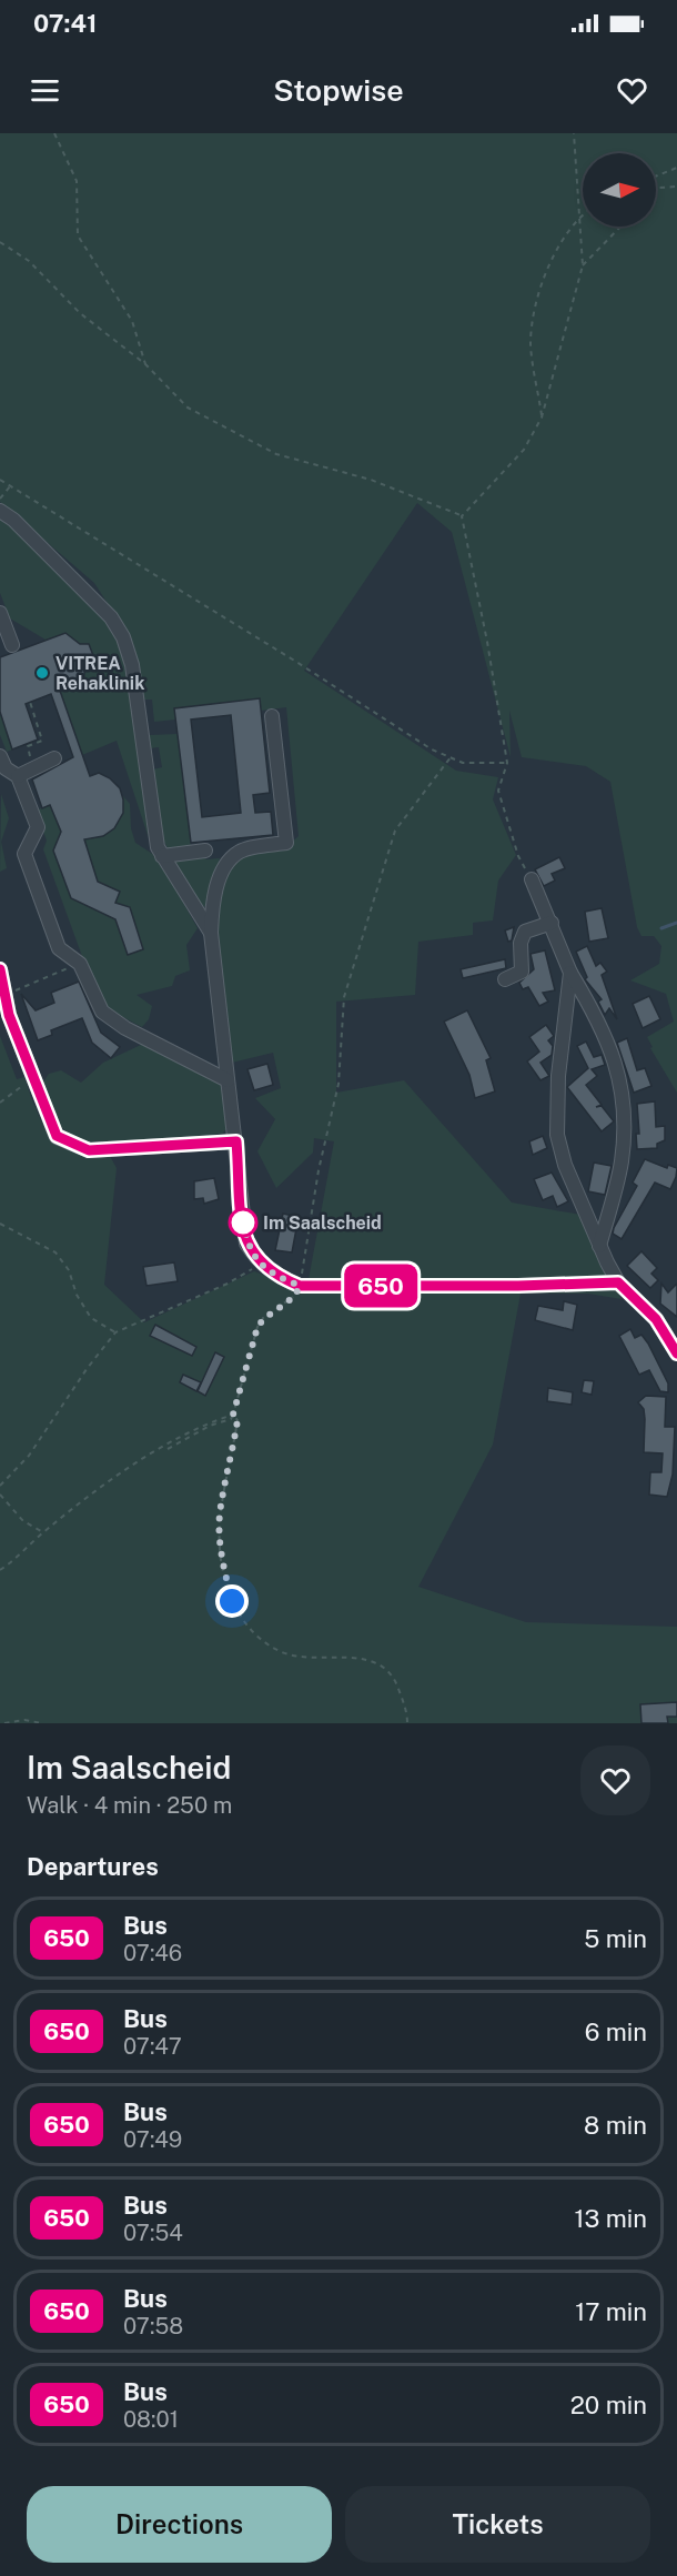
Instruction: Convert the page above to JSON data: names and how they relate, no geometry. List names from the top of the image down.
{
  "places": ["VITREA Rehaklinik", "Im Saalscheid"],
  "lines": ["bus line 650"],
  "north": "right",
  "page": {
    "status": "07:41",
    "header": "Stopwise",
    "on_map": "650",
    "heading": [
      ["Im Saalscheid", "Walk · 4 min · 250 m"],
      "Departures"
    ],
    "list": [
      {
        "mark": "650",
        "name": "Bus",
        "note": "07:46",
        "value": "5 min"
      },
      {
        "mark": "650",
        "name": "Bus",
        "note": "07:47",
        "value": "6 min"
      },
      {
        "mark": "650",
        "name": "Bus",
        "note": "07:49",
        "value": "8 min"
      },
      {
        "mark": "650",
        "name": "Bus",
        "note": "07:54",
        "value": "13 min"
      },
      {
        "mark": "650",
        "name": "Bus",
        "note": "07:58",
        "value": "17 min"
      },
      {
        "mark": "650",
        "name": "Bus",
        "note": "08:01",
        "value": "20 min"
      }
    ],
    "buttons": ["Directions", "Tickets"]
  }
}
